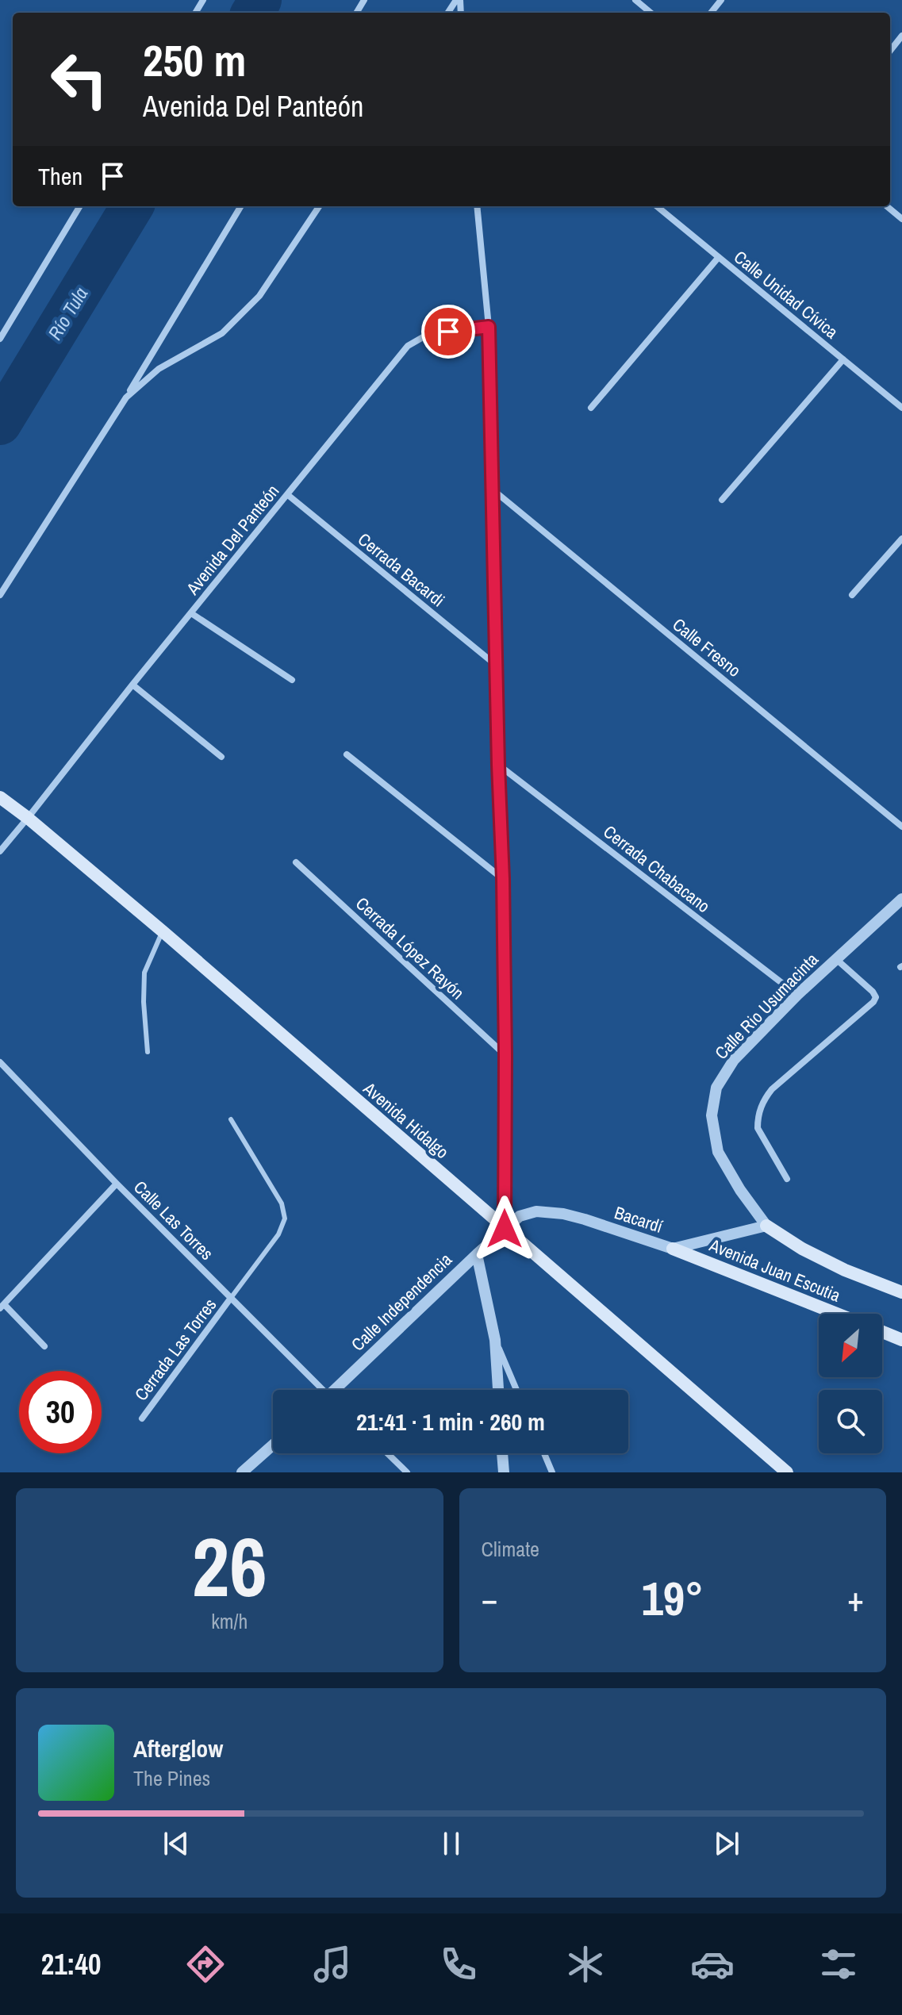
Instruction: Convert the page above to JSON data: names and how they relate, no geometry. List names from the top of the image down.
{
  "streets": {
    "main road": ["Avenida Hidalgo", "Avenida Juan Escutia"],
    "street": [
      "Calle Unidad Cívica",
      "Avenida Del Panteón",
      "Cerrada Bacardi",
      "Calle Fresno",
      "Cerrada Chabacano",
      "Cerrada López Rayón",
      "Calle Rio Usumacinta",
      "Bacardí",
      "Calle Las Torres",
      "Calle Independencia",
      "Cerrada Las Torres"
    ]
  },
  "crossings": [
    ["Avenida Del Panteón", "Cerrada Bacardi"],
    ["Avenida Del Panteón", "Avenida Hidalgo"],
    ["Cerrada Chabacano", "Calle Rio Usumacinta"],
    ["Calle Rio Usumacinta", "Bacardí"],
    ["Calle Rio Usumacinta", "Avenida Juan Escutia"],
    ["Avenida Hidalgo", "Bacardí"],
    ["Avenida Hidalgo", "Calle Independencia"],
    ["Bacardí", "Avenida Juan Escutia"],
    ["Bacardí", "Calle Independencia"],
    ["Calle Las Torres", "Cerrada Las Torres"]
  ],
  "water": ["Río Tula"],
  "north": "bottom left",
  "page": {
    "turn": ["250 m", "Avenida Del Panteón"],
    "then": "Then",
    "limit": "30",
    "trip": "21:41 · 1 min · 260 m",
    "tile": [
      ["26", "km/h"],
      "Climate"
    ],
    "heat": ["−", "19°", "+"],
    "song": ["Afterglow", "The Pines"],
    "tabs": "21:40"
  }
}
